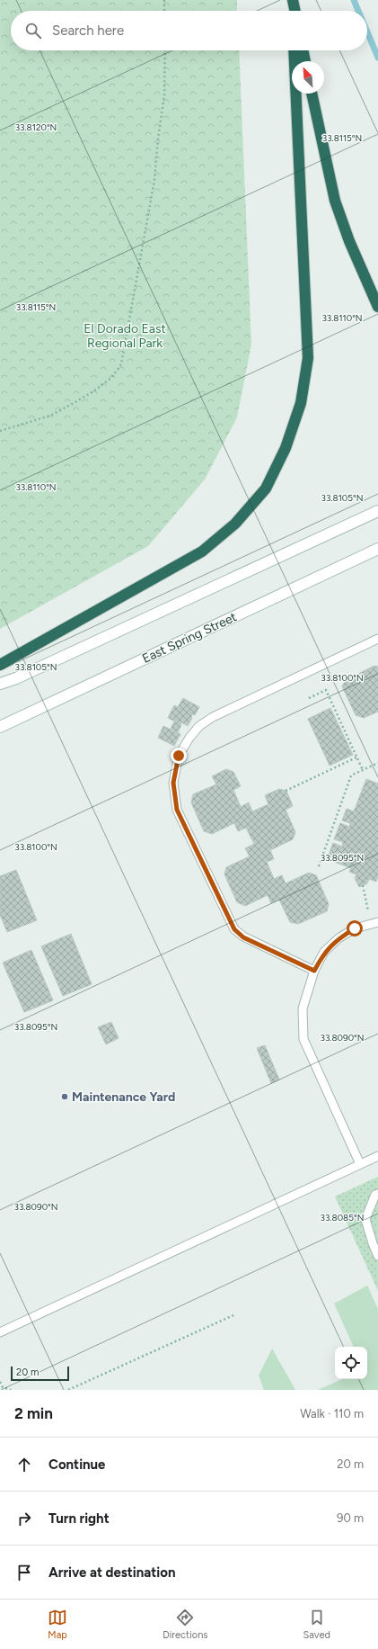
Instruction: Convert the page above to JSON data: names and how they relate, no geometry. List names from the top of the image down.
{
  "streets": {
    "main road": ["East Spring Street"]
  },
  "parks": ["El Dorado East Regional Park"],
  "places": ["Maintenance Yard"],
  "scale_bar": "20 m",
  "north": "top left",
  "page": {
    "search": "Search here",
    "scale": "20 m",
    "heading": ["2 min", "Walk · 110 m"],
    "list": [
      ["Continue", "20 m"],
      ["Turn right", "90 m"],
      "Arrive at destination"
    ],
    "nav": ["Map", "Directions", "Saved"]
  },
  "coordinates": [
    "33.8120°N",
    "33.8115°N",
    "33.8110°N",
    "33.8105°N",
    "33.8100°N",
    "33.8095°N",
    "33.8090°N",
    "33.8085°N"
  ]
}
